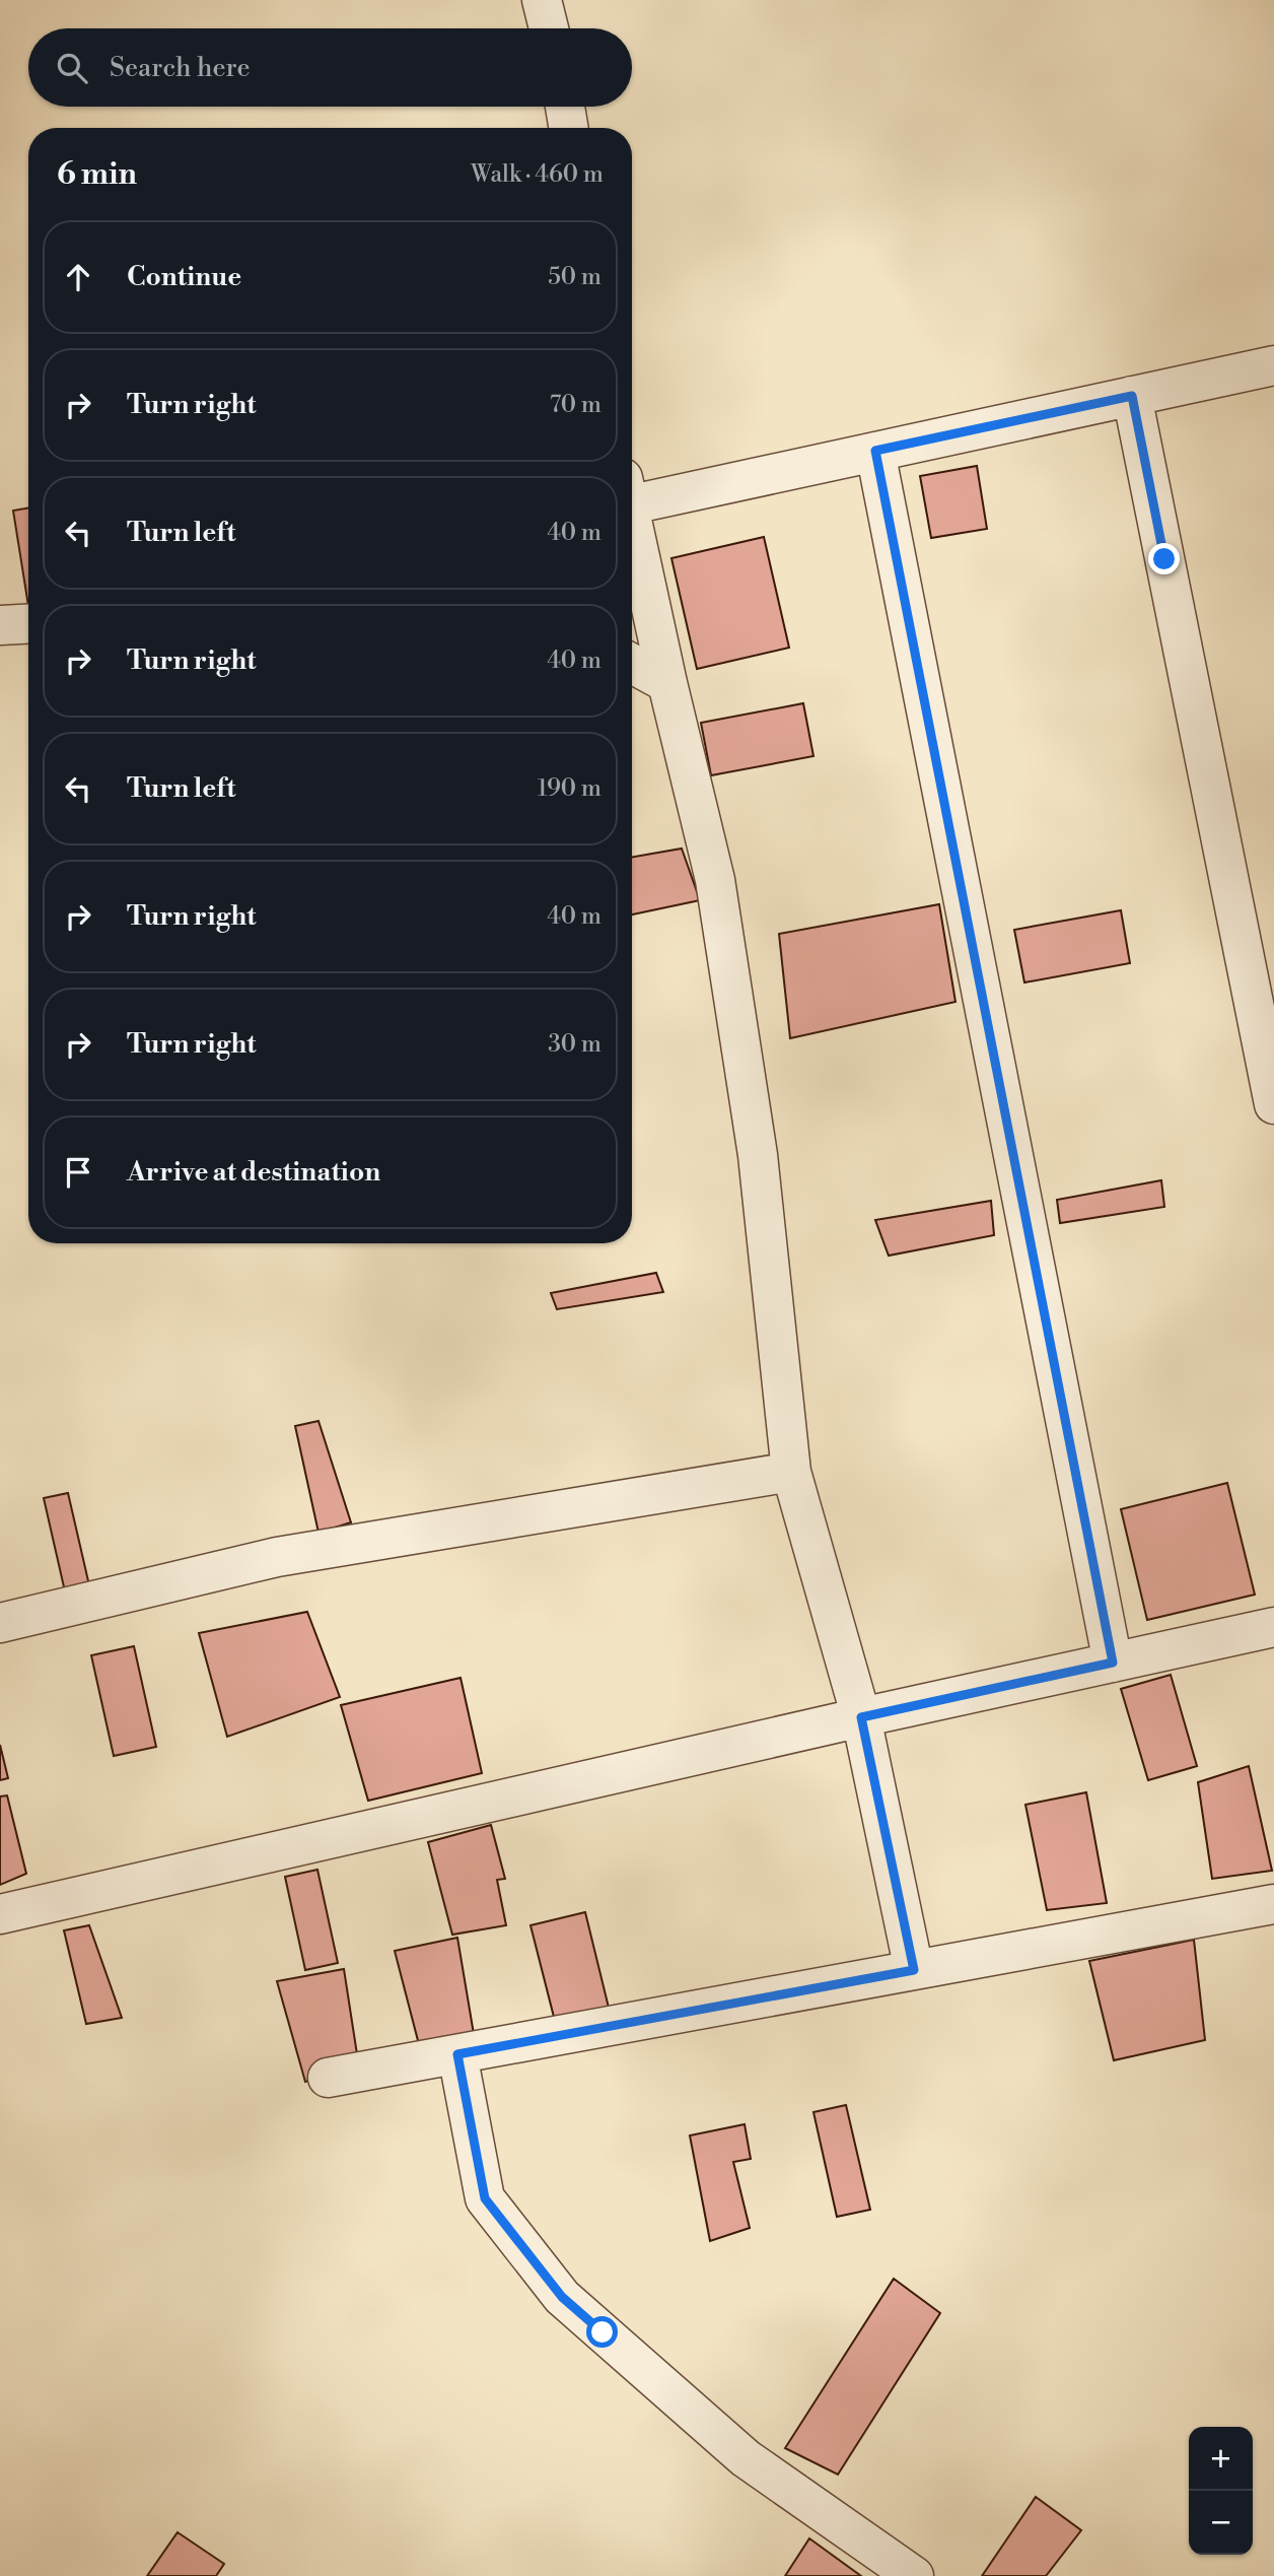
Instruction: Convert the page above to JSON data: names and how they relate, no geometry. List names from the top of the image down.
{
  "page": {
    "search": "Search here",
    "heading": ["6 min", "Walk · 460 m"],
    "list": [
      ["Continue", "50 m"],
      ["Turn right", "70 m"],
      ["Turn left", "40 m"],
      ["Turn right", "40 m"],
      ["Turn left", "190 m"],
      ["Turn right", "40 m"],
      ["Turn right", "30 m"],
      "Arrive at destination"
    ],
    "map_buttons": ["+", "−"]
  }
}
